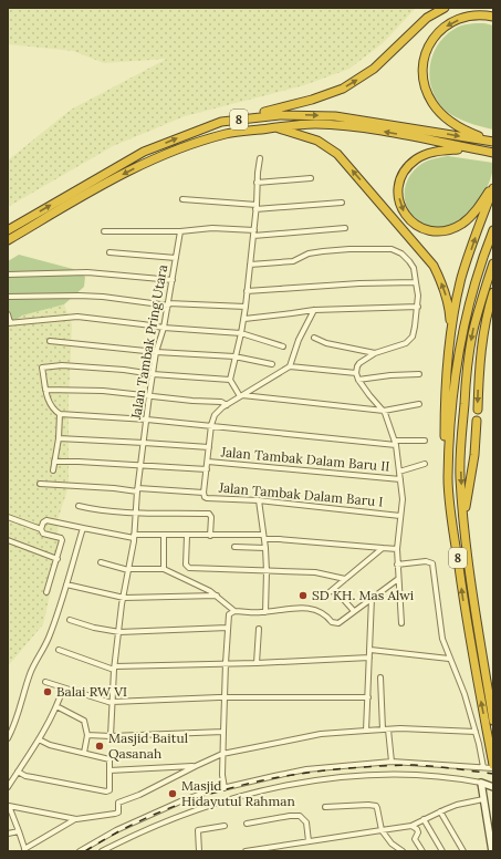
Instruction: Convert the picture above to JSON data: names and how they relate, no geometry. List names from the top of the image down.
{
  "streets": {
    "highway": ["8"],
    "street": ["Jalan Tambak Pring Utara", "Jalan Tambak Dalam Baru II", "Jalan Tambak Dalam Baru I"]
  },
  "crossings": [
    ["Jalan Tambak Pring Utara", "Jalan Tambak Dalam Baru I"]
  ],
  "places": [
    "SD KH. Mas Alwi",
    "Balai RW VI",
    "Masjid Baitul Qasanah",
    "Masjid Hidayutul Rahman"
  ]
}
